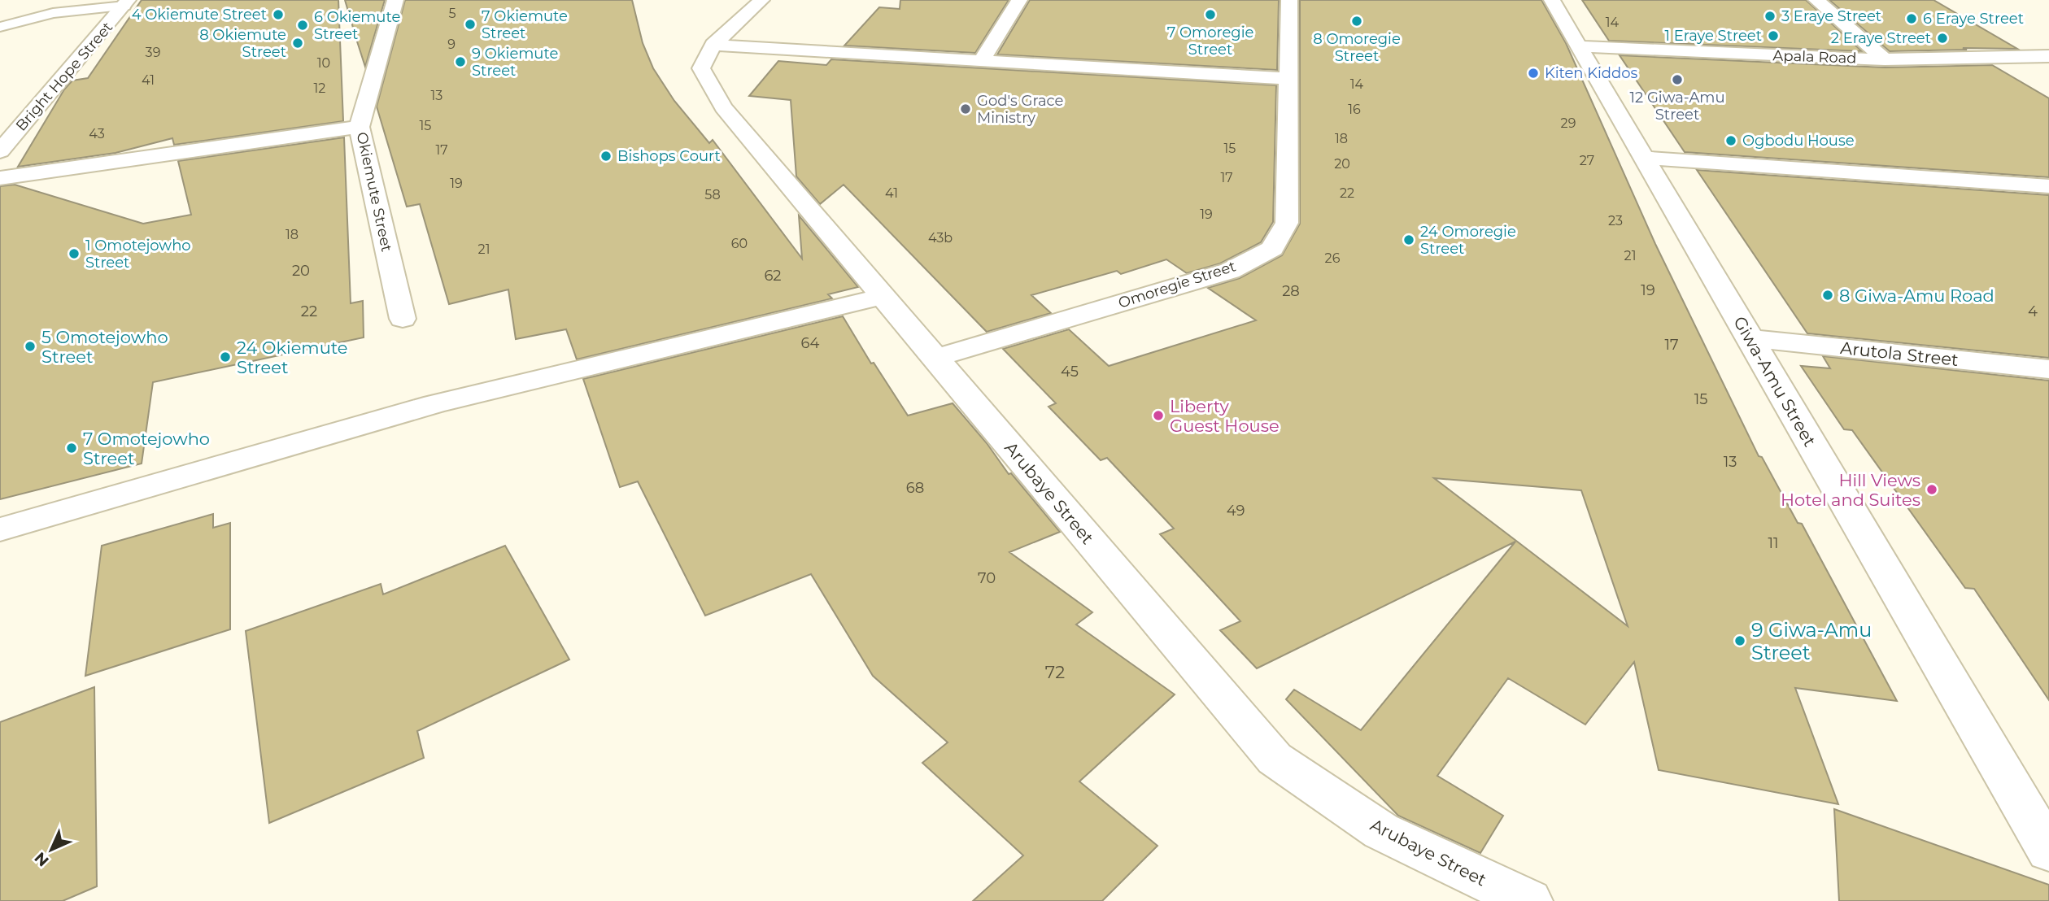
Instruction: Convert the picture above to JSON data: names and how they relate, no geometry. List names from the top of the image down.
{
  "streets": {
    "street": [
      "Apala Road",
      "Bright Hope Street",
      "Okiemute Street",
      "Omoregie Street",
      "Arutola Street",
      "Giwa-Amu Street",
      "Arubaye Street"
    ]
  },
  "crossings": [
    ["Apala Road", "Giwa-Amu Street"],
    ["Omoregie Street", "Arubaye Street"],
    ["Arutola Street", "Giwa-Amu Street"]
  ],
  "places": [
    "4 Okiemute Street",
    "7 Omoregie Street",
    "3 Eraye Street",
    "6 Eraye Street",
    "8 Omoregie Street",
    "7 Okiemute Street",
    "6 Okiemute Street",
    "1 Eraye Street",
    "2 Eraye Street",
    "8 Okiemute Street",
    "9 Okiemute Street",
    "Kiten Kiddos",
    "12 Giwa-Amu Street",
    "God's Grace Ministry",
    "Ogbodu House",
    "Bishops Court",
    "24 Omoregie Street",
    "1 Omotejowho Street",
    "8 Giwa-Amu Road",
    "5 Omotejowho Street",
    "24 Okiemute Street",
    "Liberty Guest House",
    "7 Omotejowho Street",
    "Hill Views Hotel and Suites",
    "9 Giwa-Amu Street"
  ],
  "house_numbers": [
    "5",
    "14",
    "9",
    "39",
    "10",
    "41",
    "14",
    "12",
    "13",
    "16",
    "29",
    "15",
    "43",
    "18",
    "15",
    "17",
    "27",
    "20",
    "17",
    "19",
    "41",
    "22",
    "58",
    "19",
    "23",
    "18",
    "43b",
    "60",
    "21",
    "21",
    "26",
    "20",
    "62",
    "19",
    "28",
    "22",
    "4",
    "64",
    "17",
    "45",
    "15",
    "13",
    "68",
    "49",
    "11",
    "70",
    "72"
  ],
  "north": "bottom left"
}
